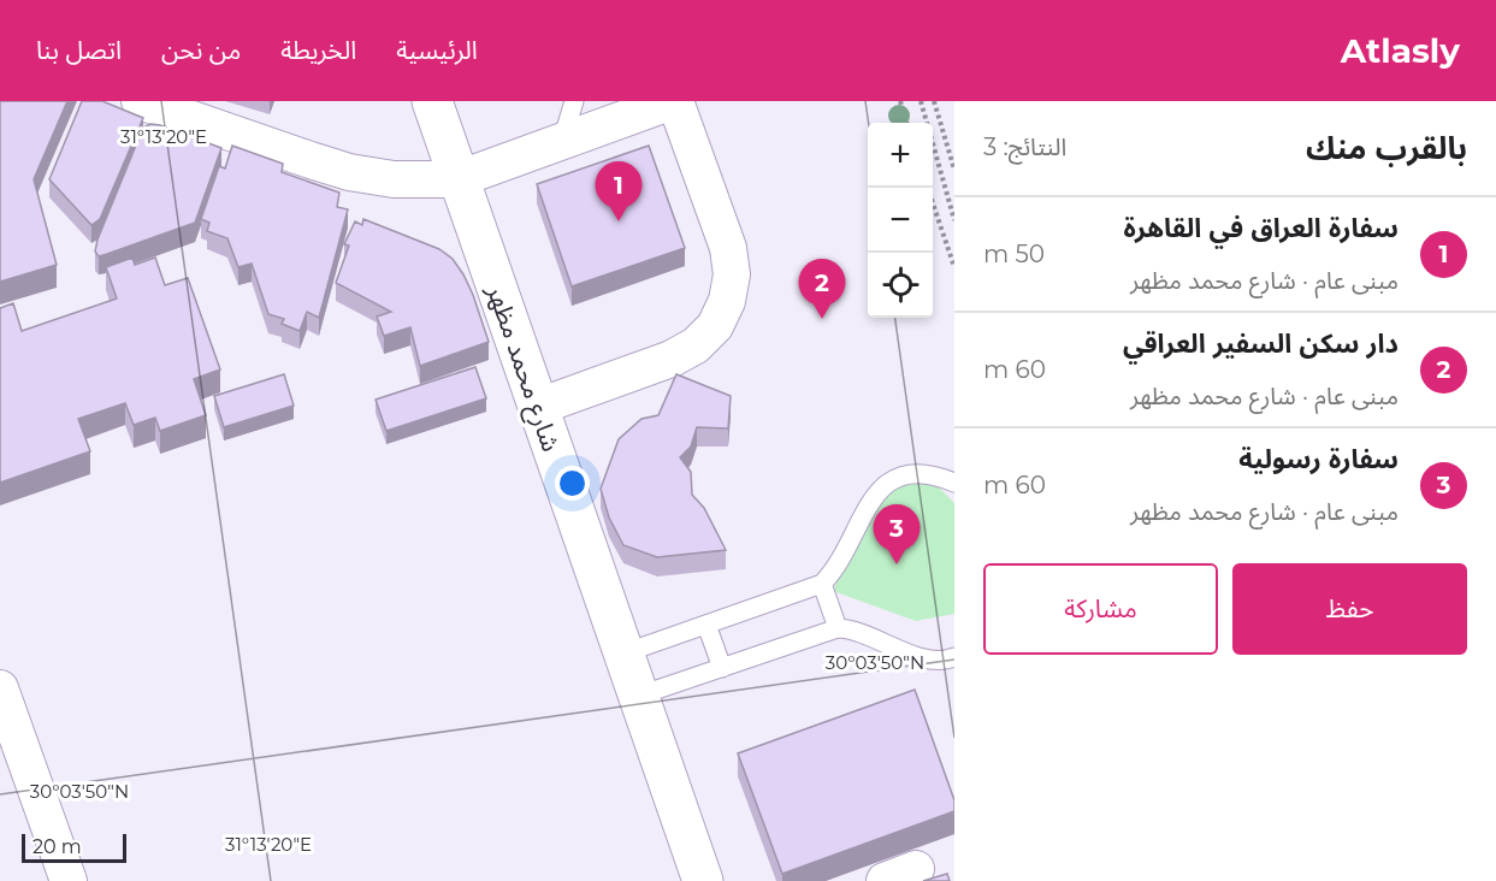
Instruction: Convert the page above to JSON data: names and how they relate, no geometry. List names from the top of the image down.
{
  "streets": {
    "street": ["شارع محمد مظهر"]
  },
  "scale_bar": "20 m",
  "page": {
    "header": "Atlasly",
    "nav": [
      "الرئيسية",
      "الخريطة",
      "من نحن",
      "اتصل بنا"
    ],
    "heading": ["بالقرب منك", "النتائج: 3"],
    "map_buttons": ["+", "−"],
    "pins": ["1", "2", "3"],
    "list": [
      {
        "mark": "1",
        "name": "سفارة العراق في القاهرة",
        "note": "مبنى عام · شارع محمد مظهر",
        "value": "50 m"
      },
      {
        "mark": "2",
        "name": "دار سكن السفير العراقي",
        "note": "مبنى عام · شارع محمد مظهر",
        "value": "60 m"
      },
      {
        "mark": "3",
        "name": "سفارة رسولية",
        "note": "مبنى عام · شارع محمد مظهر",
        "value": "60 m"
      }
    ],
    "buttons": ["حفظ", "مشاركة"],
    "scale": "20 m"
  },
  "coordinates": ["31°13'20\"E", "30°03'50\"N"]
}
